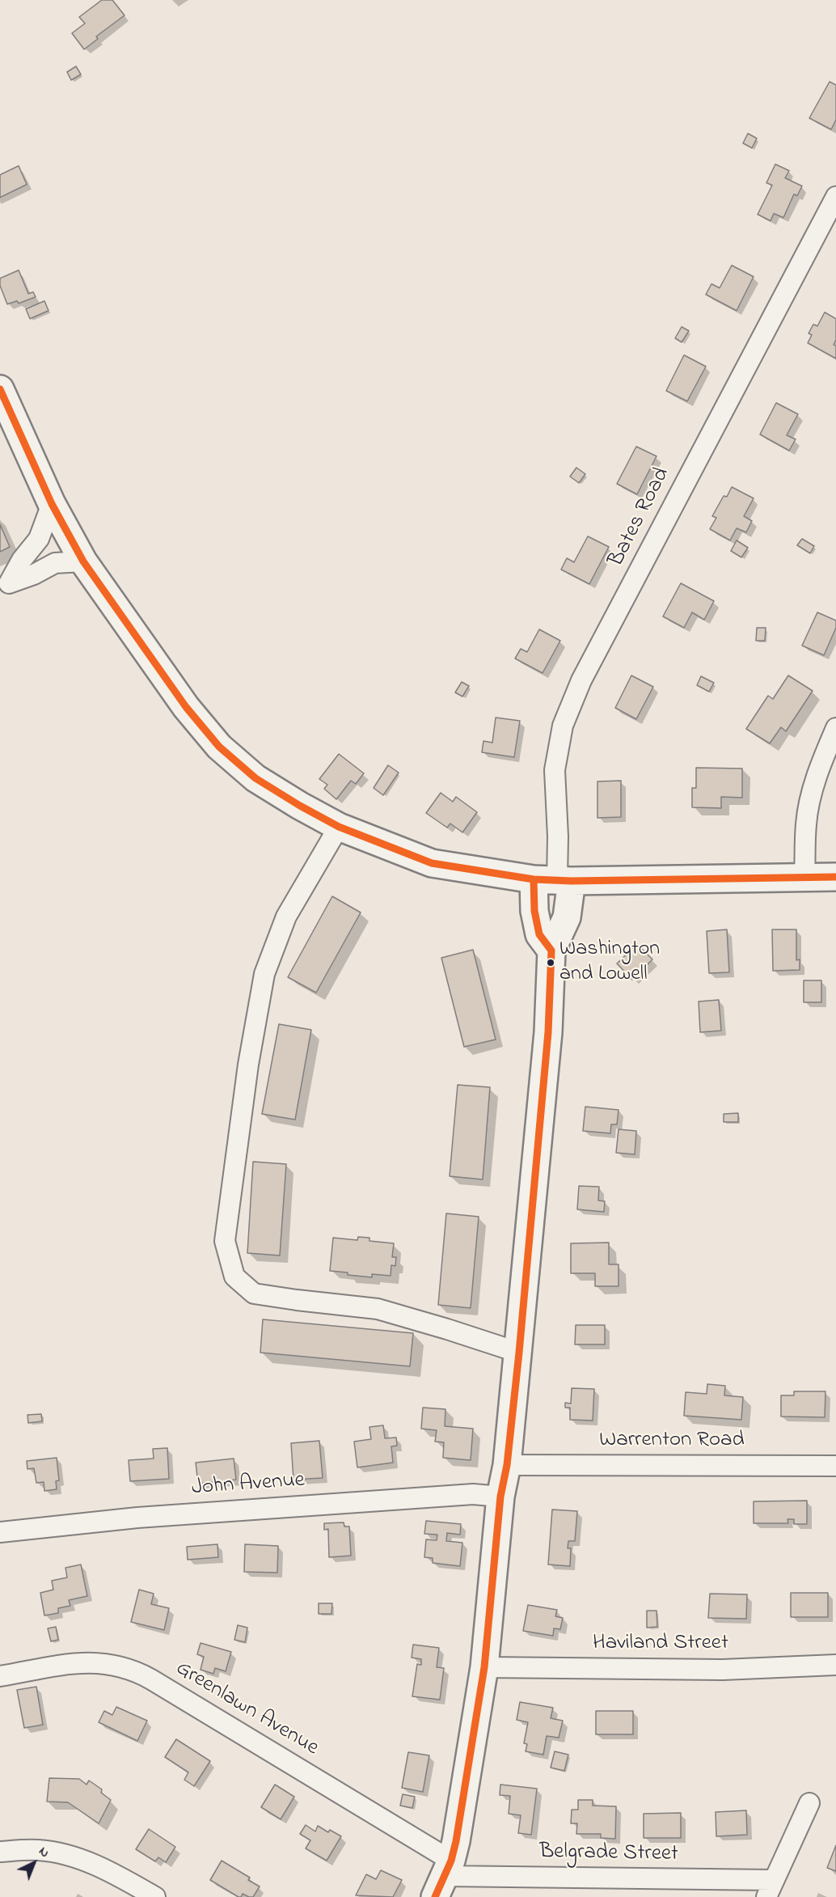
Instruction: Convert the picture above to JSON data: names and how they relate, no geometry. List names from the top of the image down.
{
  "streets": {
    "street": [
      "Bates Road",
      "Warrenton Road",
      "John Avenue",
      "Haviland Street",
      "Greenlawn Avenue",
      "Belgrade Street"
    ]
  },
  "crossings": [
    ["Greenlawn Avenue", "Belgrade Street"]
  ],
  "places": ["Washington and Lowell"],
  "north": "top right"
}
